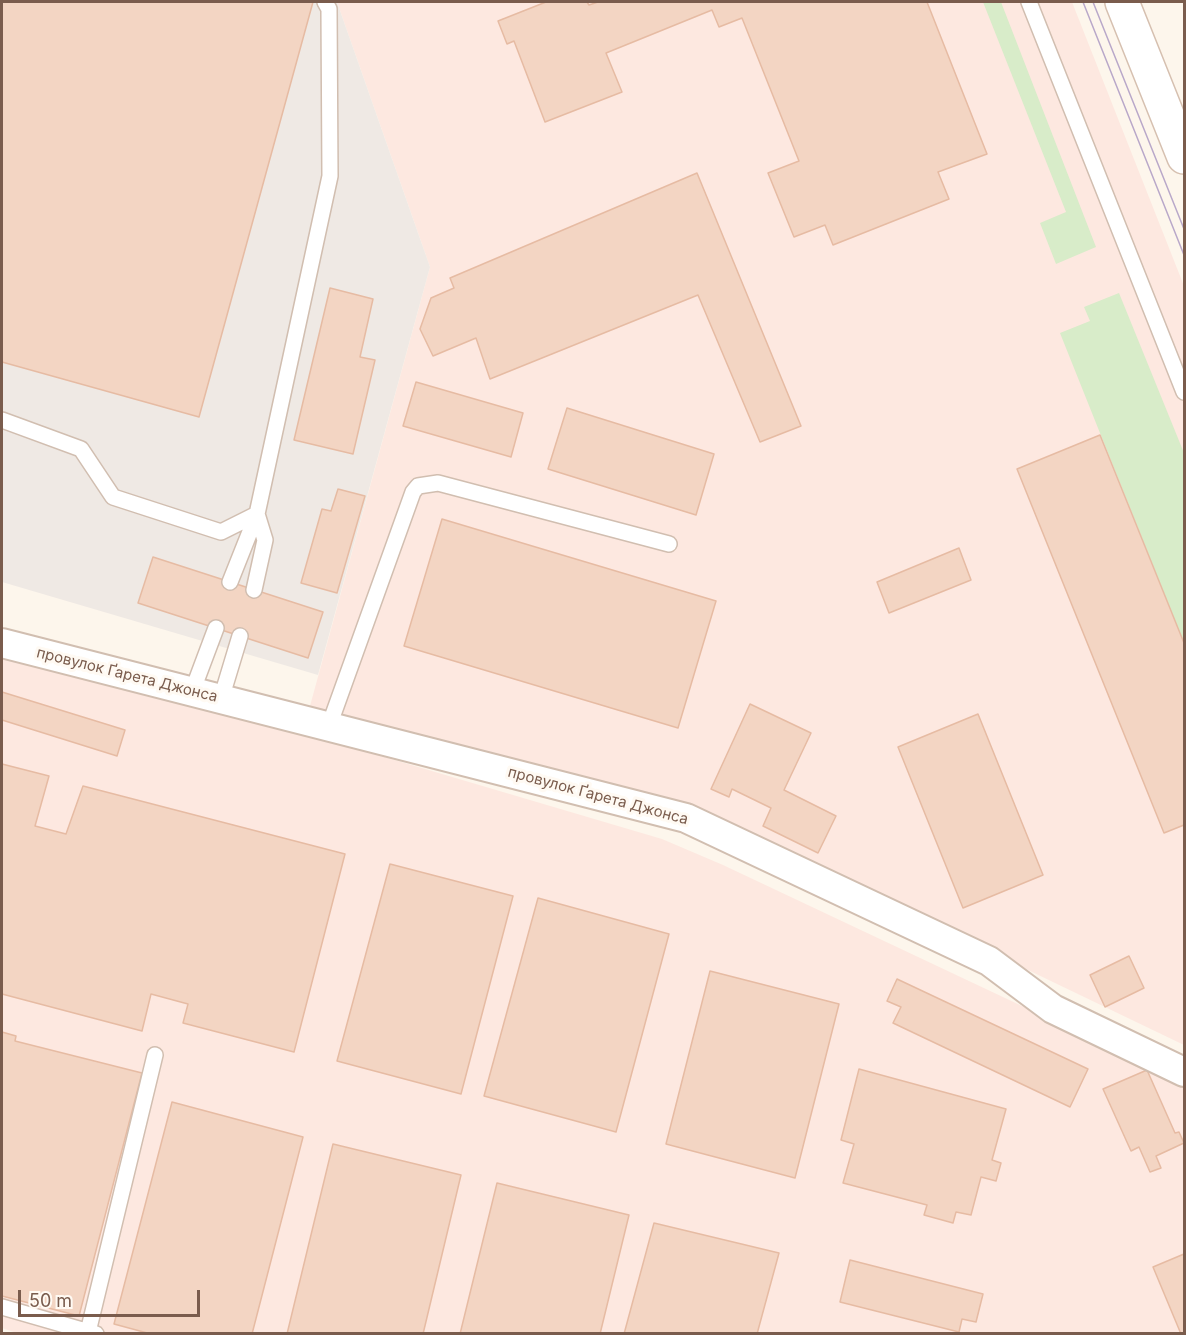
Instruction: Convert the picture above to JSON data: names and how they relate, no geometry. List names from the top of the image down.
{
  "streets": {
    "street": ["провулок Ґарета Джонса"]
  },
  "scale_bar": "50 m"
}
